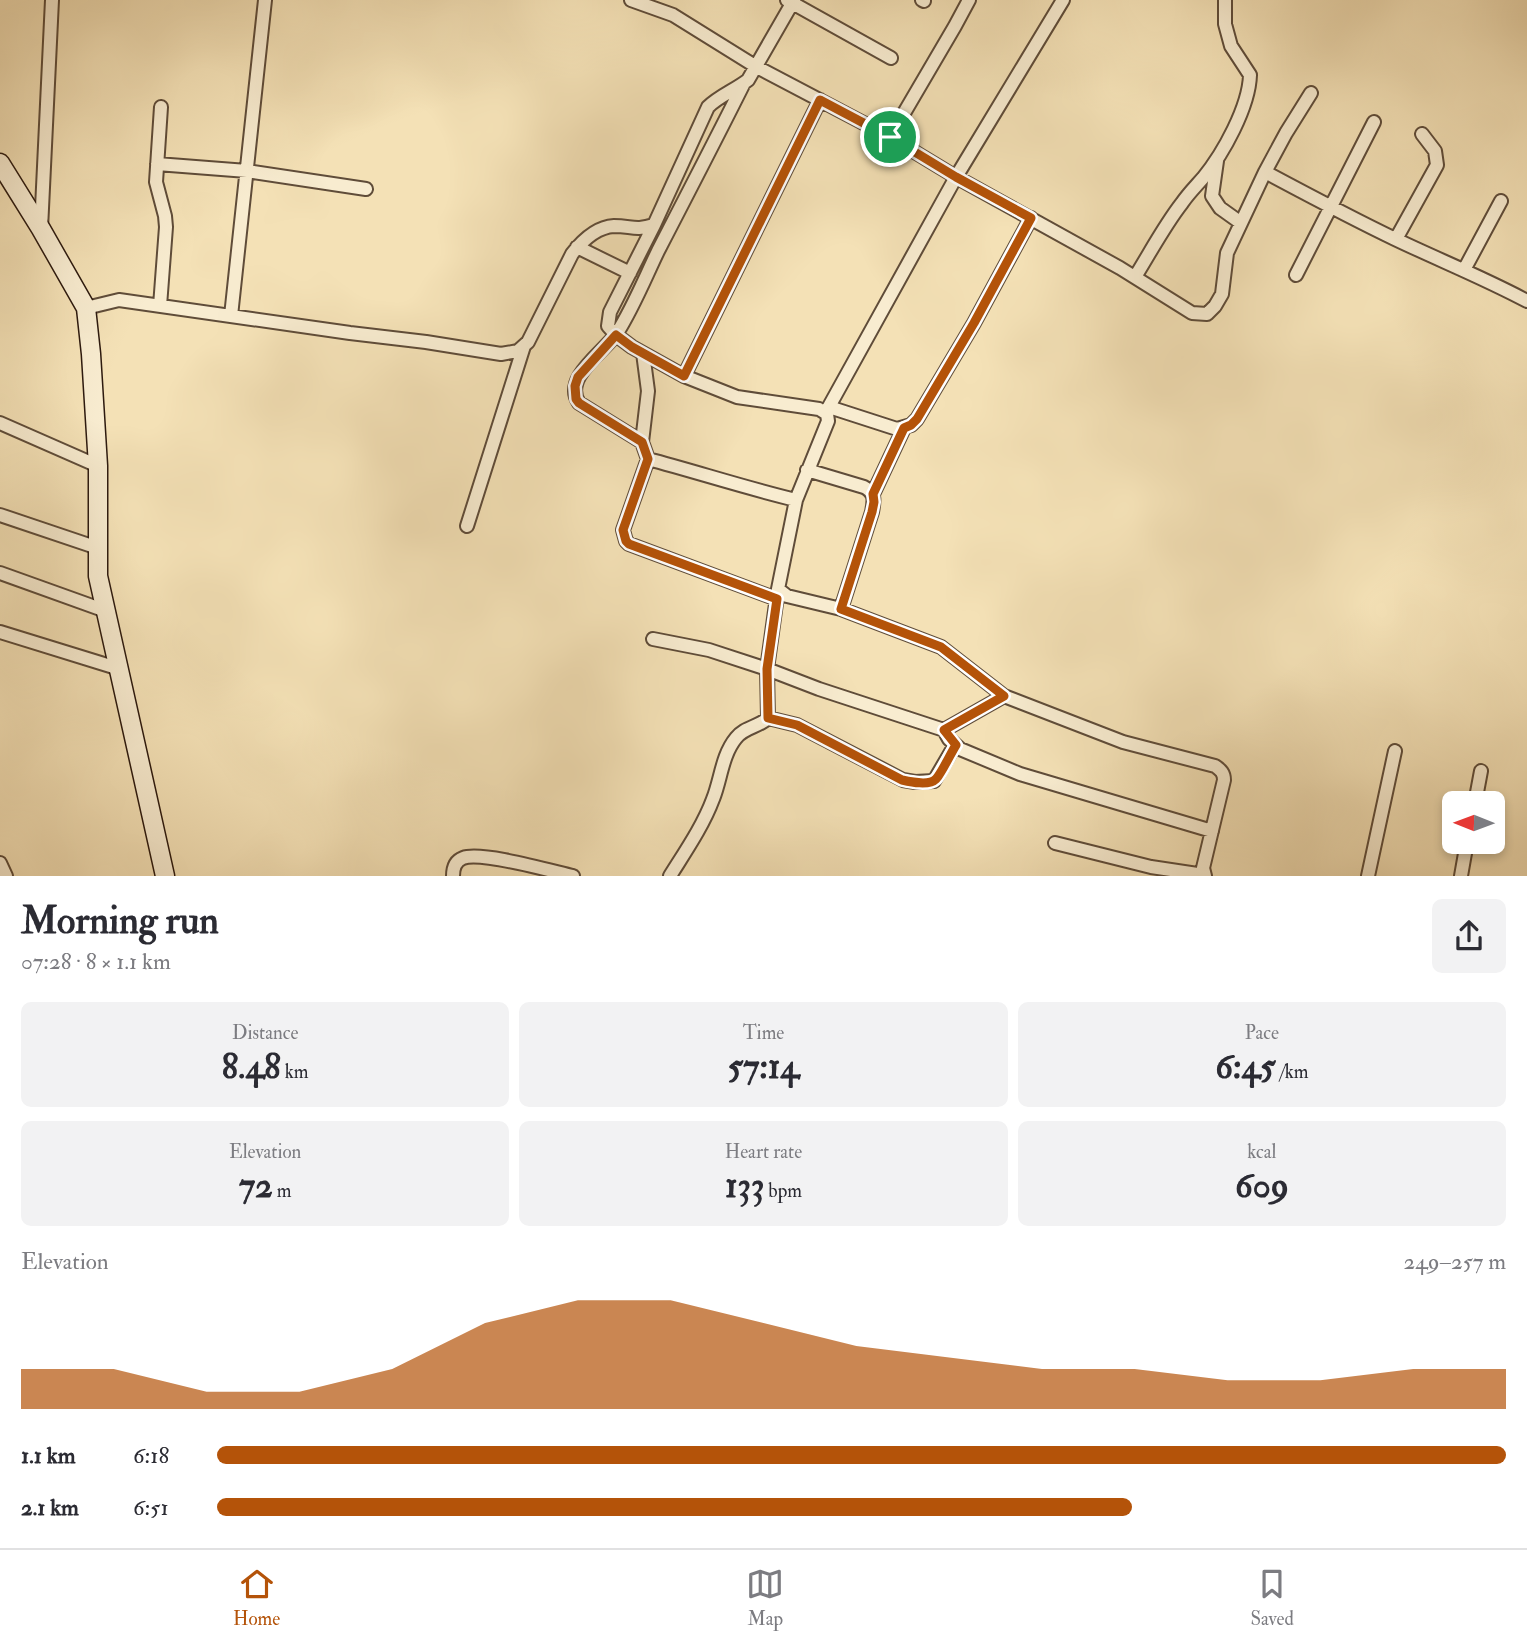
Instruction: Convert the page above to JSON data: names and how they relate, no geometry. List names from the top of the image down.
{
  "north": "left",
  "page": {
    "heading": ["Morning run", "07:28 · 8 × 1.1 km"],
    "stats": [
      ["Distance", "8.48 km"],
      ["Time", "57:14"],
      ["Pace", "6:45 /km"],
      ["Elevation", "72 m"],
      ["Heart rate", "133 bpm"],
      ["kcal", "609"]
    ],
    "chart": ["Elevation", "249–257 m"],
    "list": [
      {
        "name": "1.1 km",
        "note": "6:18"
      },
      {
        "name": "2.1 km",
        "note": "6:51"
      }
    ],
    "tabs": ["Home", "Map", "Saved"]
  }
}
